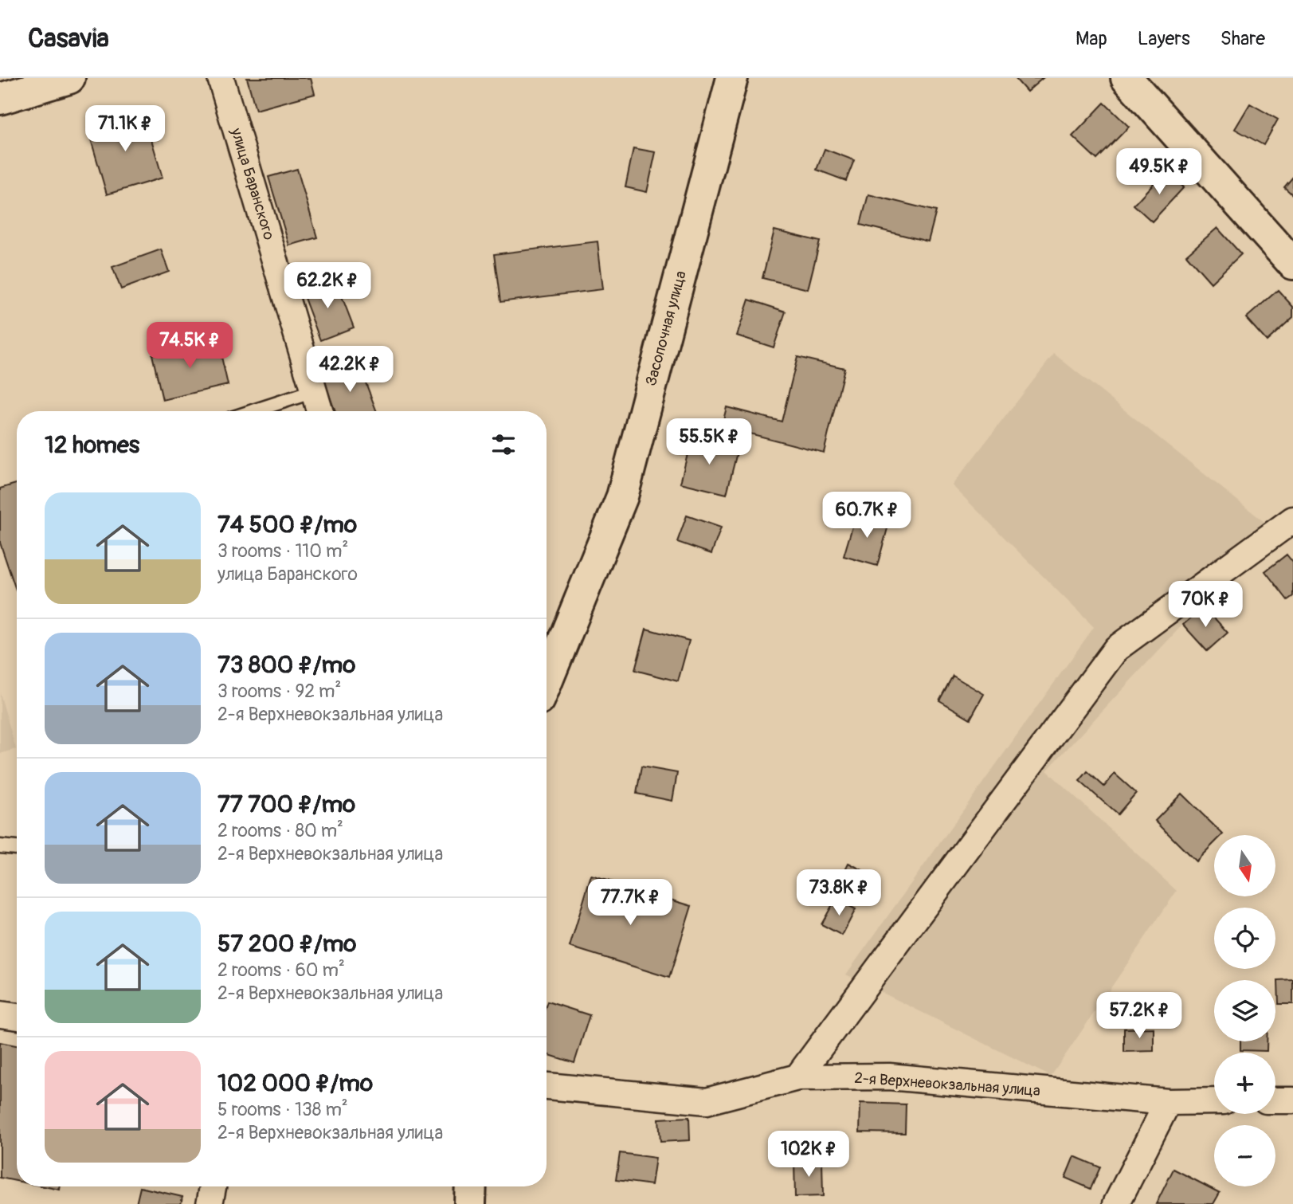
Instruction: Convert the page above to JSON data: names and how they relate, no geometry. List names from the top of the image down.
{
  "streets": {
    "street": ["улица Баранского", "Засопочная улица", "2-я Верхневокзальная улица"]
  },
  "north": "bottom",
  "page": {
    "header": "Casavia",
    "nav": ["Map", "Layers", "Share"],
    "price": [
      "71.1K ₽",
      "49.5K ₽",
      "62.2K ₽",
      "74.5K ₽",
      "42.2K ₽",
      "55.5K ₽",
      "60.7K ₽",
      "70K ₽",
      "73.8K ₽",
      "77.7K ₽",
      "57.2K ₽",
      "102K ₽"
    ],
    "heading": "12 homes",
    "list": [
      {
        "name": "74 500 ₽/mo",
        "note": "3 rooms · 110 m² · улица Баранского"
      },
      {
        "name": "73 800 ₽/mo",
        "note": "3 rooms · 92 m² · 2-я Верхневокзальная улица"
      },
      {
        "name": "77 700 ₽/mo",
        "note": "2 rooms · 80 m² · 2-я Верхневокзальная улица"
      },
      {
        "name": "57 200 ₽/mo",
        "note": "2 rooms · 60 m² · 2-я Верхневокзальная улица"
      },
      {
        "name": "102 000 ₽/mo",
        "note": "5 rooms · 138 m² · 2-я Верхневокзальная улица"
      }
    ],
    "map_buttons": ["+", "−"]
  }
}
